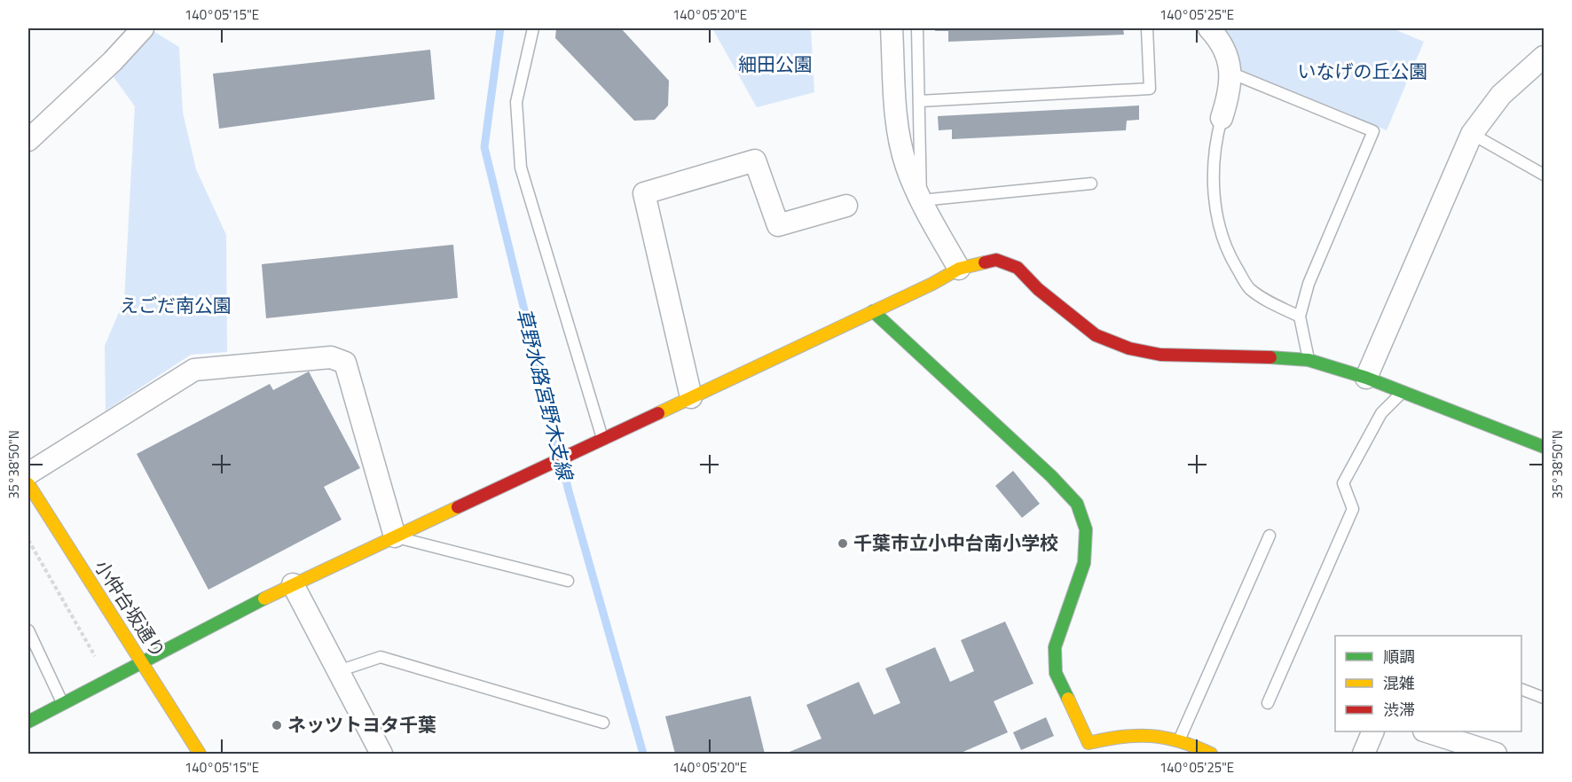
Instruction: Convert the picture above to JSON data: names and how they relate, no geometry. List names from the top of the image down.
{
  "streets": {
    "street": ["小仲台坂通り"]
  },
  "water": ["草野水路宮野木支線"],
  "parks": ["細田公園", "いなげの丘公園", "えごだ南公園"],
  "places": ["千葉市立小中台南小学校", "ネッツトヨタ千葉"],
  "legend": ["順調", "混雑", "渋滞"],
  "coordinates": [
    "140°05'15\"E",
    "140°05'20\"E",
    "140°05'25\"E",
    "35°38'50\"N"
  ]
}
